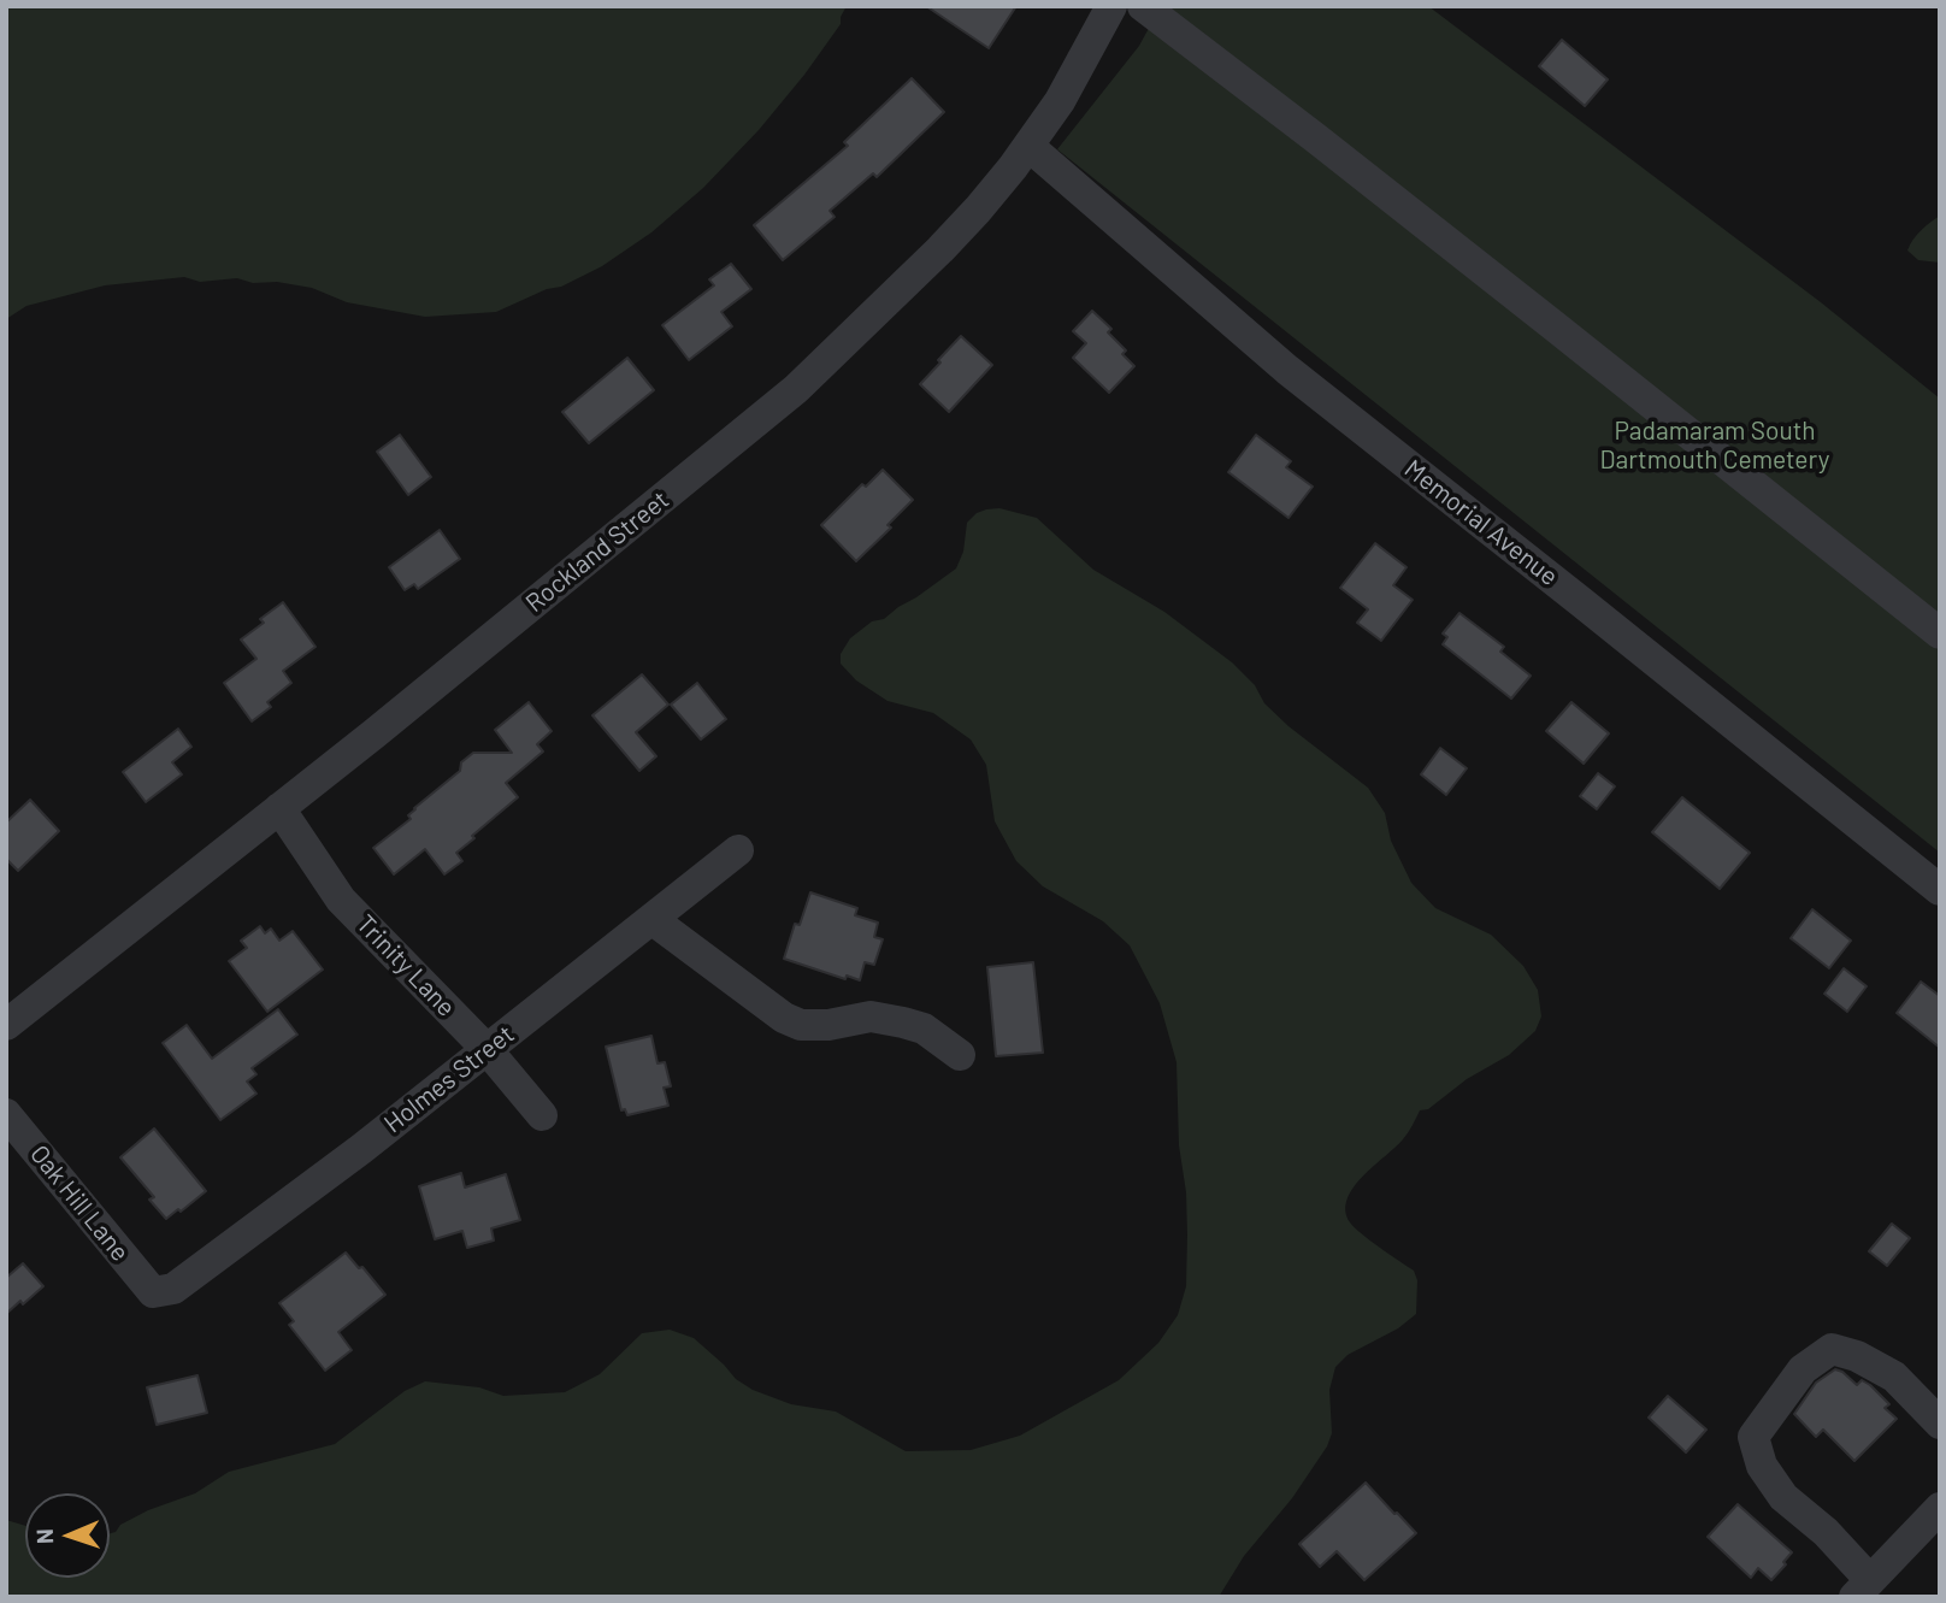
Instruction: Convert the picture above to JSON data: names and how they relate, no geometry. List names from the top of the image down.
{
  "streets": {
    "street": [
      "Memorial Avenue",
      "Rockland Street",
      "Trinity Lane",
      "Holmes Street",
      "Oak Hill Lane"
    ]
  },
  "crossings": [
    ["Memorial Avenue", "Rockland Street"],
    ["Rockland Street", "Trinity Lane"],
    ["Trinity Lane", "Holmes Street"],
    ["Holmes Street", "Oak Hill Lane"]
  ],
  "parks": ["Padamaram South Dartmouth Cemetery"],
  "north": "left"
}
